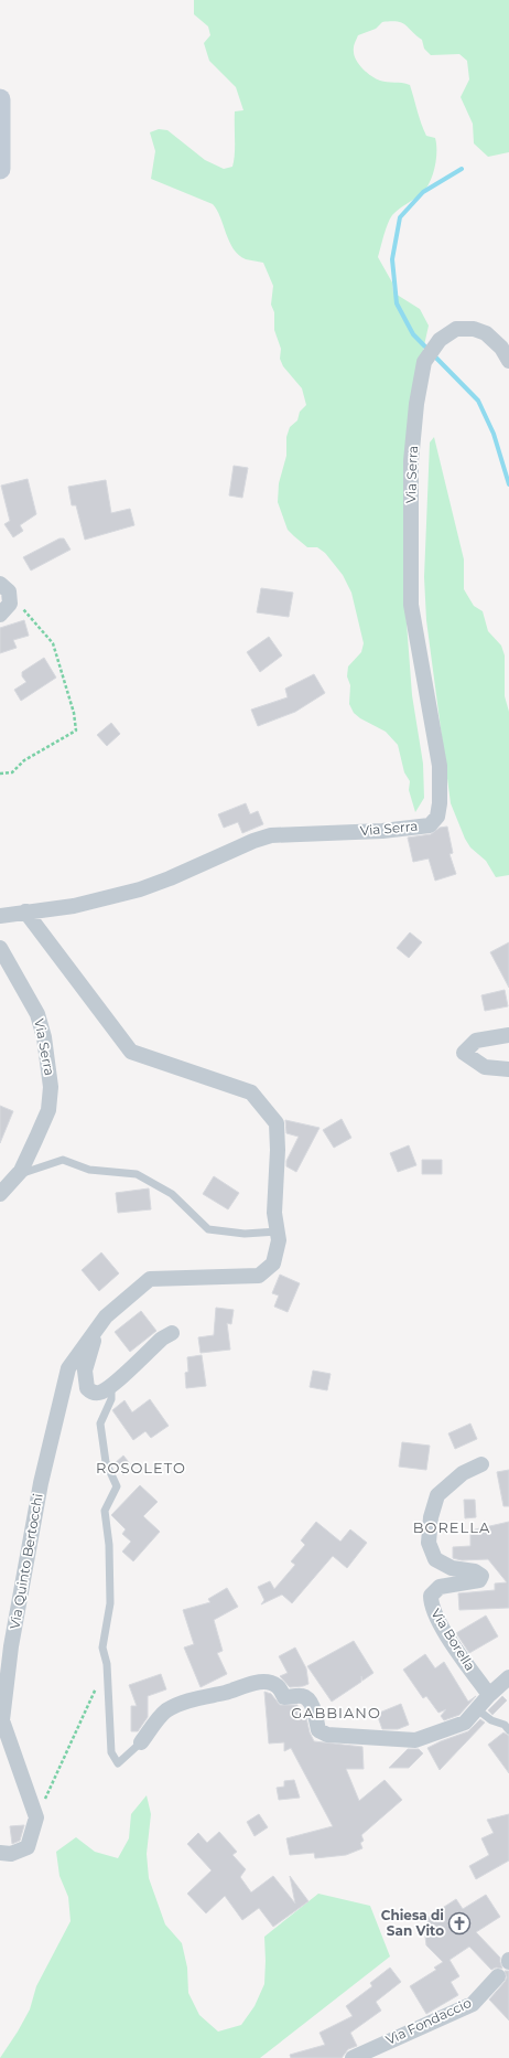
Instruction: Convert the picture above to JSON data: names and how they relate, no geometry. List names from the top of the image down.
{
  "streets": {
    "street": [
      "Via Serra",
      "Via Quinto Bertocchi",
      "Via Borella",
      "Via Fondaccio"
    ]
  },
  "crossings": [
    ["Via Serra", "Via Quinto Bertocchi"]
  ],
  "districts": ["ROSOLETO", "BORELLA", "GABBIANO"],
  "places": {
    "church": ["Chiesa di San Vito"]
  }
}
